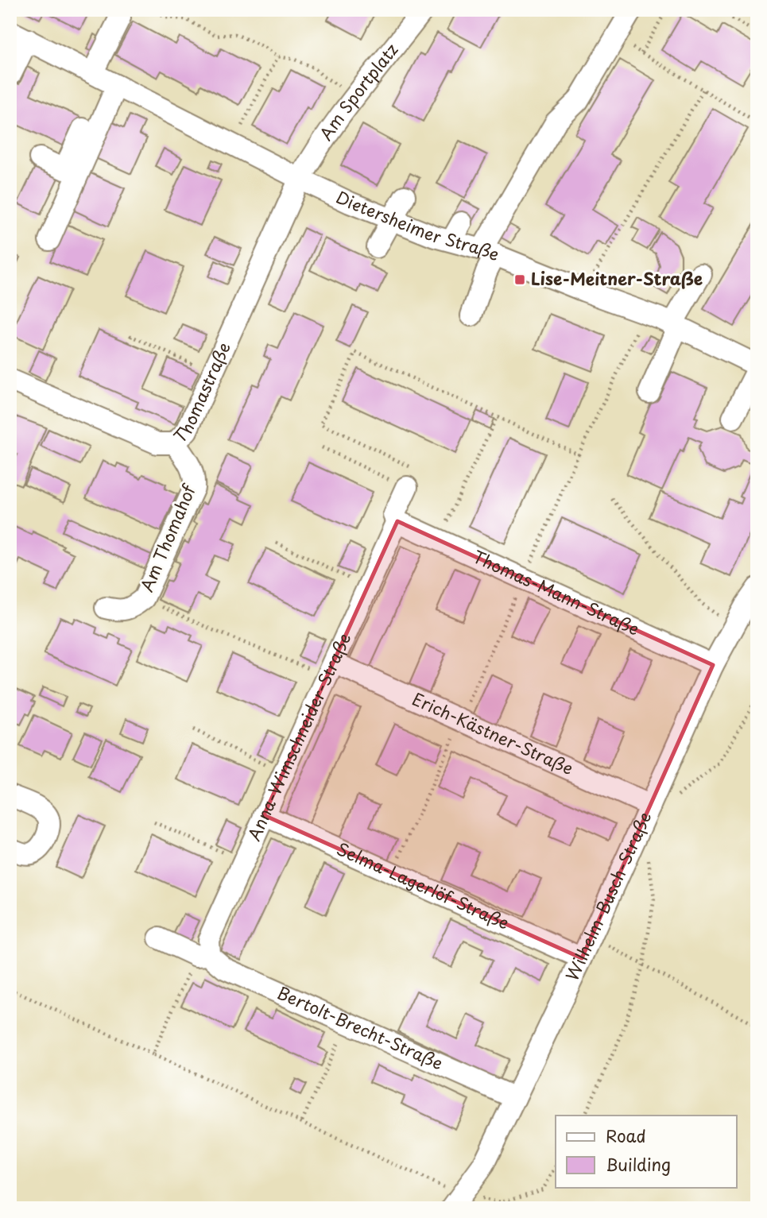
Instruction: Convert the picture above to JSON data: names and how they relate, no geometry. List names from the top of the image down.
{
  "streets": {
    "street": [
      "Am Sportplatz",
      "Dietersheimer Straße",
      "Thomastraße",
      "Am Thomahof",
      "Thomas-Mann-Straße",
      "Erich-Kästner-Straße",
      "Anna-Wimschneider-Straße",
      "Selma-Lagerlöf-Straße",
      "Wilhelm-Busch-Straße",
      "Bertolt-Brecht-Straße"
    ]
  },
  "crossings": [
    ["Am Sportplatz", "Dietersheimer Straße"],
    ["Am Sportplatz", "Thomastraße"],
    ["Dietersheimer Straße", "Thomastraße"],
    ["Thomastraße", "Am Thomahof"],
    ["Thomas-Mann-Straße", "Anna-Wimschneider-Straße"],
    ["Thomas-Mann-Straße", "Wilhelm-Busch-Straße"],
    ["Erich-Kästner-Straße", "Anna-Wimschneider-Straße"],
    ["Erich-Kästner-Straße", "Wilhelm-Busch-Straße"],
    ["Anna-Wimschneider-Straße", "Selma-Lagerlöf-Straße"],
    ["Anna-Wimschneider-Straße", "Bertolt-Brecht-Straße"],
    ["Selma-Lagerlöf-Straße", "Wilhelm-Busch-Straße"],
    ["Wilhelm-Busch-Straße", "Bertolt-Brecht-Straße"]
  ],
  "places": {
    "transit": ["Lise-Meitner-Straße"]
  },
  "legend": ["Road", "Building"]
}
